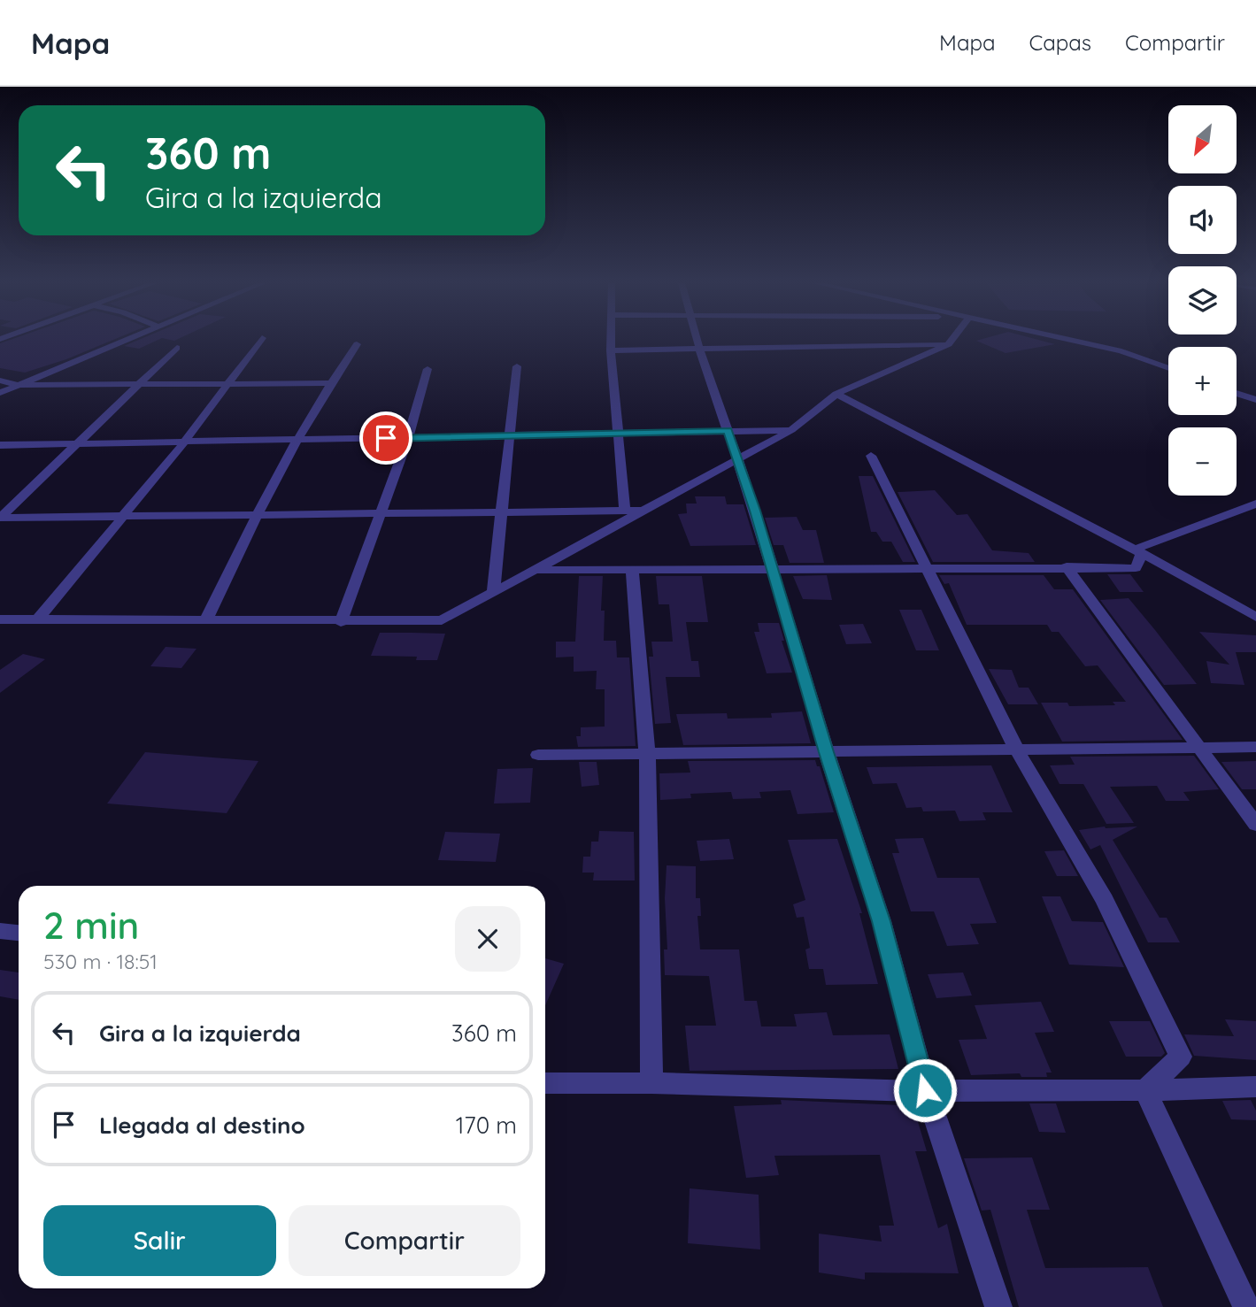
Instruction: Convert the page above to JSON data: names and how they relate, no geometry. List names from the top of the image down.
{
  "north": "bottom left",
  "page": {
    "header": "Mapa",
    "nav": ["Mapa", "Capas", "Compartir"],
    "map_buttons": ["+", "−"],
    "turn": ["360 m", "Gira a la izquierda"],
    "heading": ["2 min", "530 m · 18:51"],
    "list": [
      {
        "name": "Gira a la izquierda",
        "value": "360 m"
      },
      {
        "name": "Llegada al destino",
        "value": "170 m"
      }
    ],
    "buttons": ["Salir", "Compartir"]
  }
}
